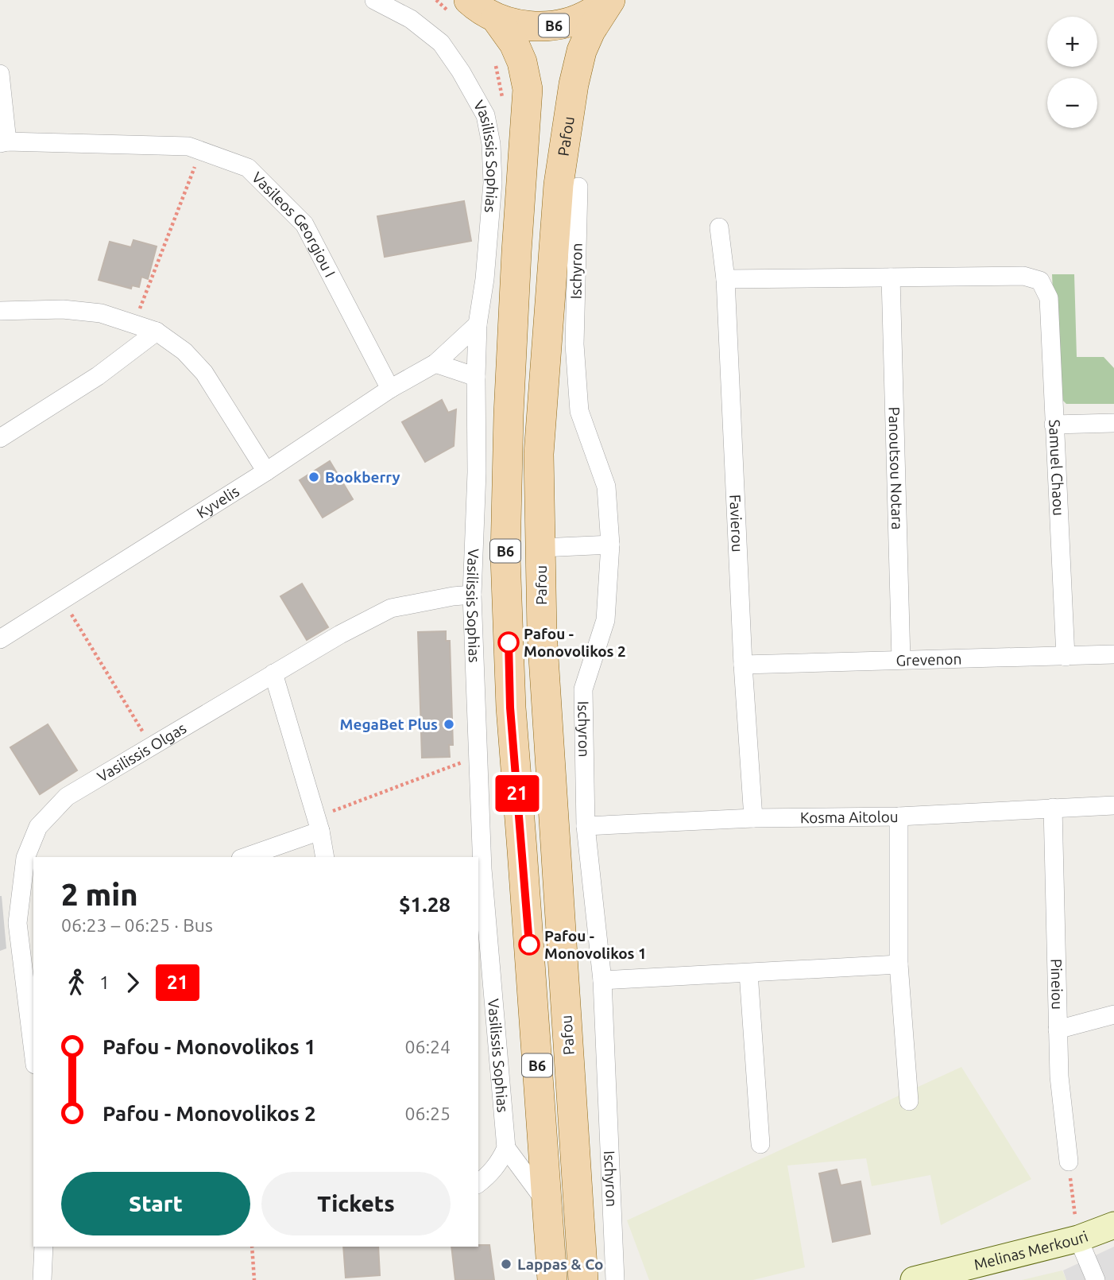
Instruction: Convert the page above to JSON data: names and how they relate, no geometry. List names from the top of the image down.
{
  "streets": {
    "main road": ["B6", "Pafou", "Melinas Merkouri"],
    "street": [
      "Vasilissis Sophias",
      "Vasileos Georgiou I",
      "Ischyron",
      "Samuel Chaou",
      "Panoutsou Notara",
      "Kyvelis",
      "Favierou",
      "Grevenon",
      "Vasilissis Olgas",
      "Kosma Aitolou",
      "Pineiou"
    ]
  },
  "crossings": [
    ["B6", "Pafou"],
    ["Vasilissis Sophias", "Kyvelis"],
    ["Vasilissis Sophias", "Vasilissis Olgas"],
    ["Vasileos Georgiou I", "Kyvelis"],
    ["Ischyron", "Kosma Aitolou"],
    ["Samuel Chaou", "Panoutsou Notara"],
    ["Samuel Chaou", "Grevenon"],
    ["Panoutsou Notara", "Grevenon"],
    ["Favierou", "Grevenon"],
    ["Favierou", "Kosma Aitolou"],
    ["Kosma Aitolou", "Pineiou"]
  ],
  "places": [
    "Bookberry",
    "Pafou - Monovolikos 2",
    "MegaBet Plus",
    "Pafou - Monovolikos 1",
    "Lappas & Co"
  ],
  "lines": ["bus line 21"],
  "page": {
    "on_map": "21",
    "map_buttons": ["+", "−"],
    "heading": ["2 min", "06:23 – 06:25 · Bus", "$1.28"],
    "legs": ["1", "21"],
    "list": [
      {
        "name": "Pafou - Monovolikos 1",
        "value": "06:24"
      },
      {
        "name": "Pafou - Monovolikos 2",
        "value": "06:25"
      }
    ],
    "buttons": ["Start", "Tickets"]
  }
}
